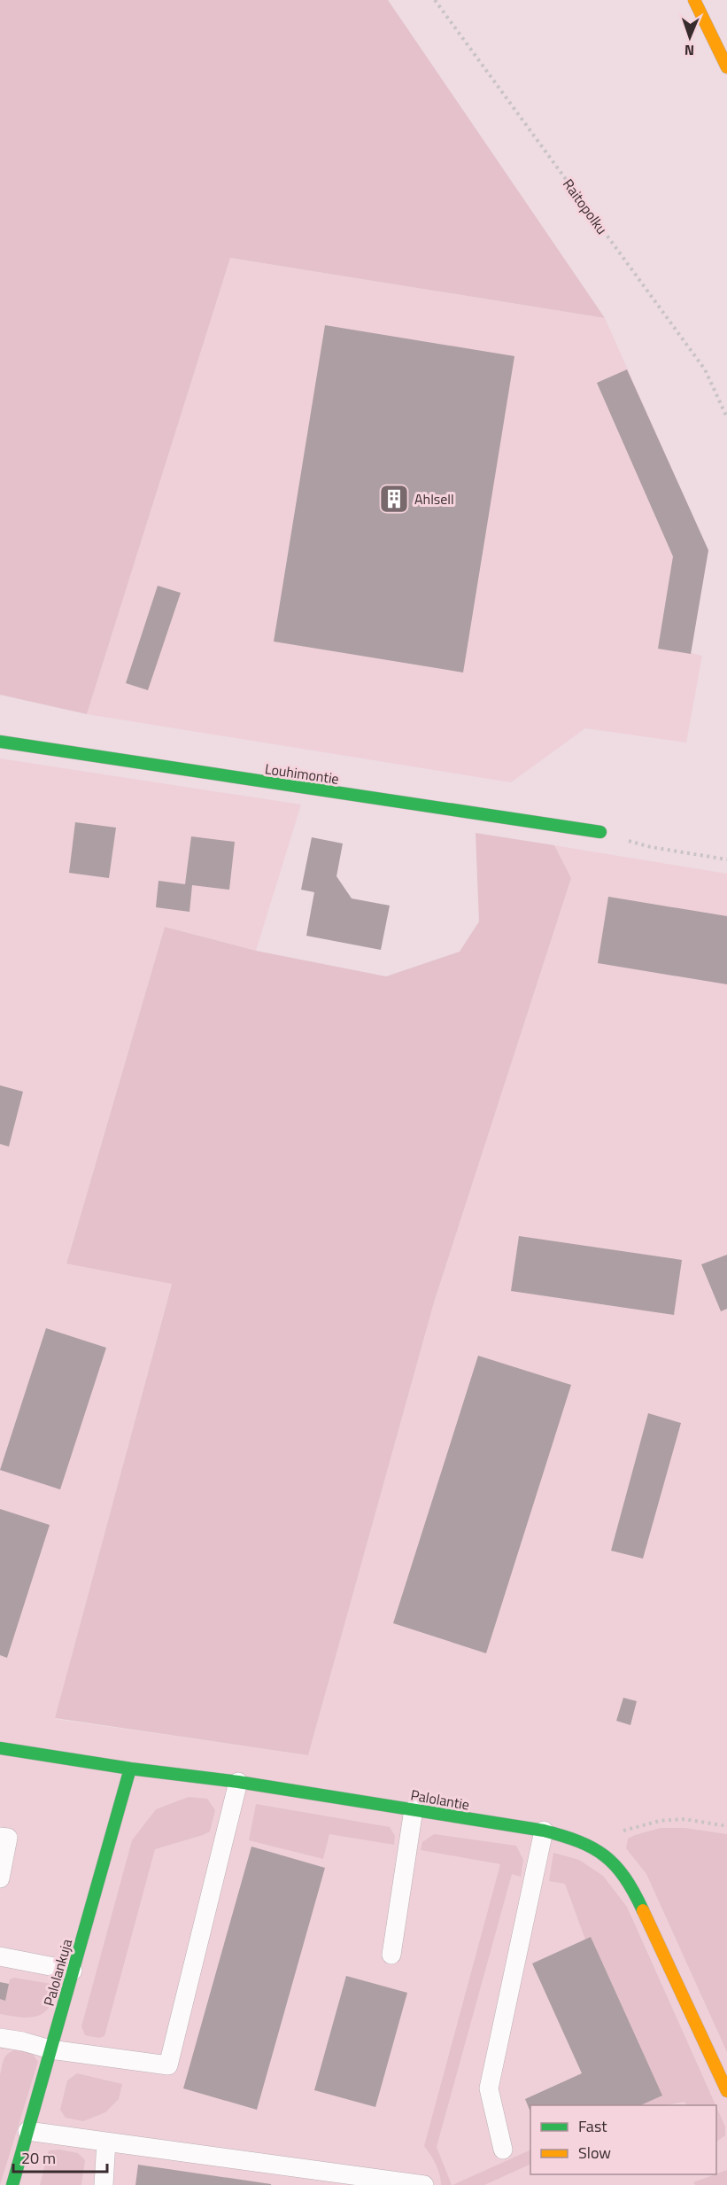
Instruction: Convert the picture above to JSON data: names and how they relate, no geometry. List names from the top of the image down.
{
  "streets": {
    "street": ["Louhimontie", "Palolantie", "Palolankuja"],
    "path": ["Raitopolku"]
  },
  "crossings": [
    ["Palolantie", "Palolankuja"]
  ],
  "places": {
    "building": ["Ahlsell"]
  },
  "legend": ["Fast", "Slow"],
  "scale_bar": "20 m",
  "north": "bottom"
}
